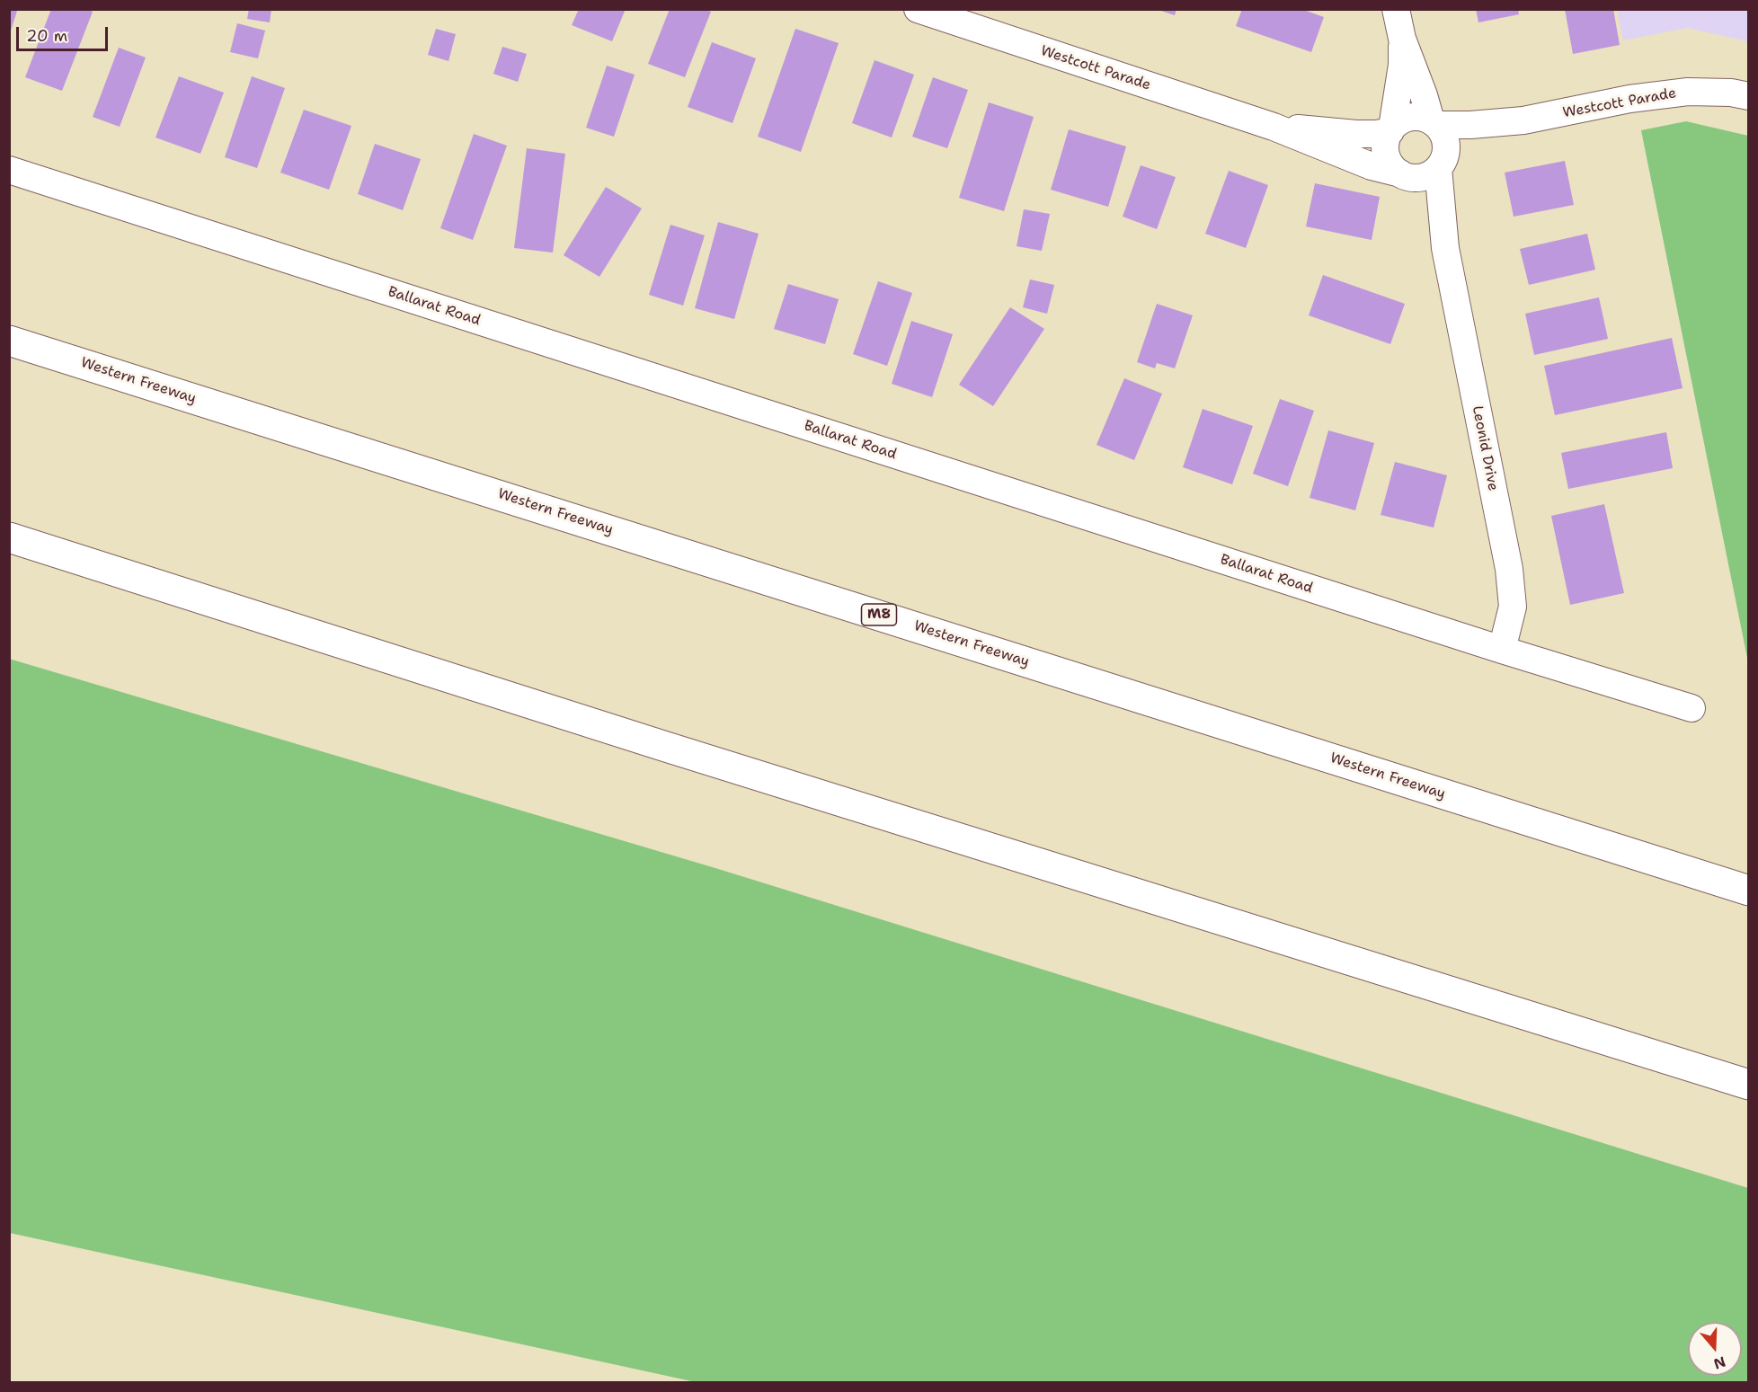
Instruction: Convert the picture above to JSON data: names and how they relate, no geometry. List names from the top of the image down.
{
  "streets": {
    "highway": ["Western Freeway", "M8"],
    "street": ["Westcott Parade", "Ballarat Road", "Leonid Drive"]
  },
  "crossings": [
    ["Westcott Parade", "Leonid Drive"],
    ["Ballarat Road", "Leonid Drive"]
  ],
  "scale_bar": "20 m",
  "north": "bottom"
}
